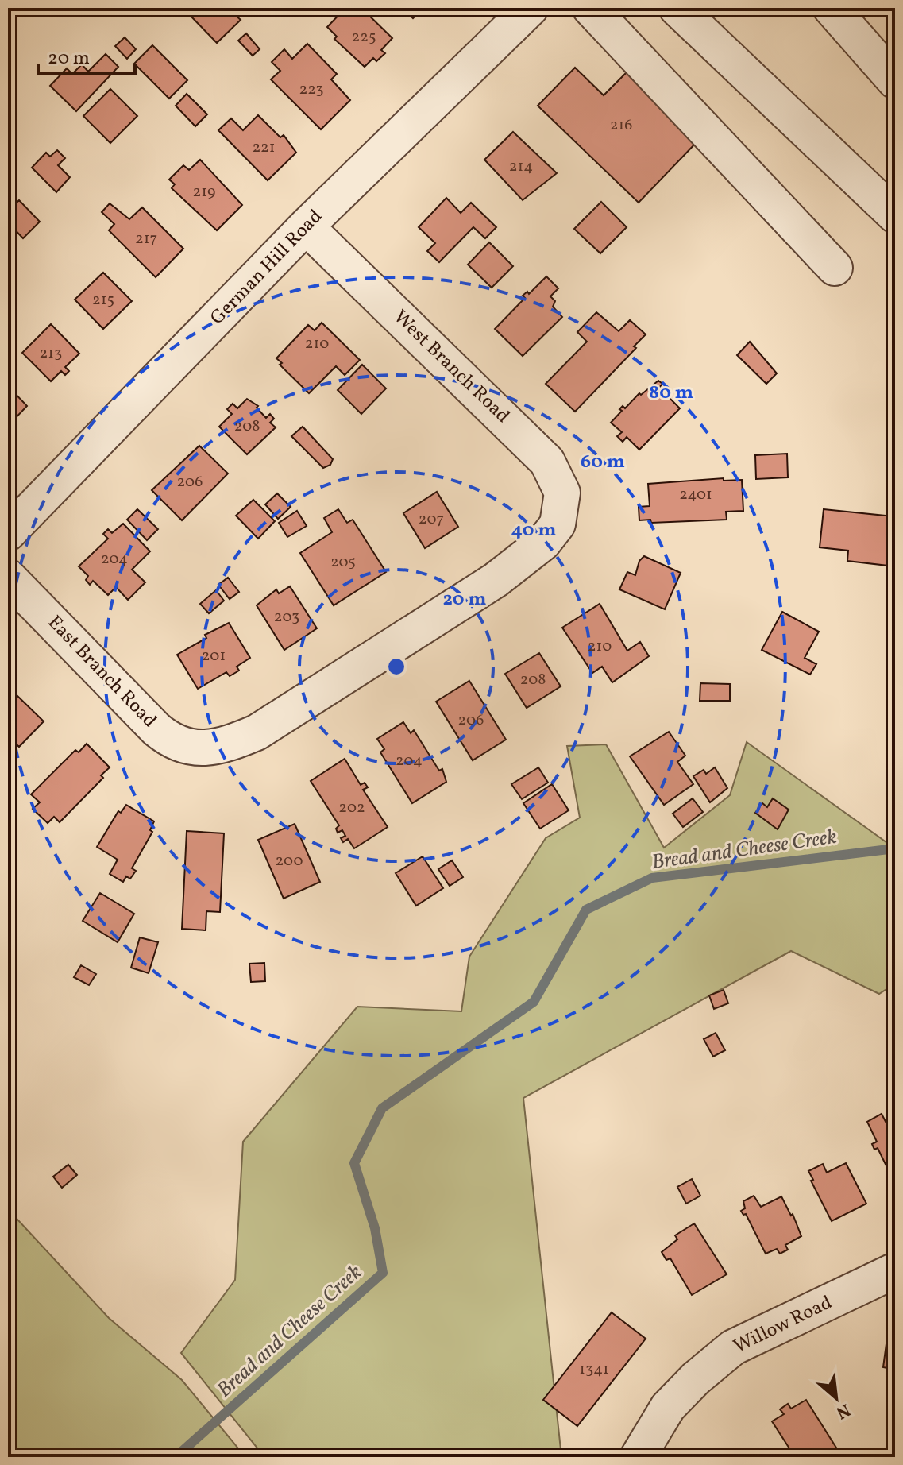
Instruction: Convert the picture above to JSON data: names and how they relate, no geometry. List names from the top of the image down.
{
  "streets": {
    "street": [
      "German Hill Road",
      "West Branch Road",
      "East Branch Road",
      "Willow Road"
    ]
  },
  "crossings": [
    ["German Hill Road", "West Branch Road"],
    ["West Branch Road", "East Branch Road"]
  ],
  "water": ["Bread and Cheese Creek"],
  "house_numbers": [
    "225",
    "223",
    "216",
    "221",
    "214",
    "219",
    "217",
    "215",
    "210",
    "213",
    "208",
    "206",
    "2401",
    "207",
    "204",
    "205",
    "203",
    "210",
    "201",
    "208",
    "206",
    "204",
    "202",
    "200",
    "1341"
  ],
  "scale_bar": "20 m",
  "north": "bottom right",
  "rings": [
    "80 m",
    "60 m",
    "40 m",
    "20 m"
  ]
}
